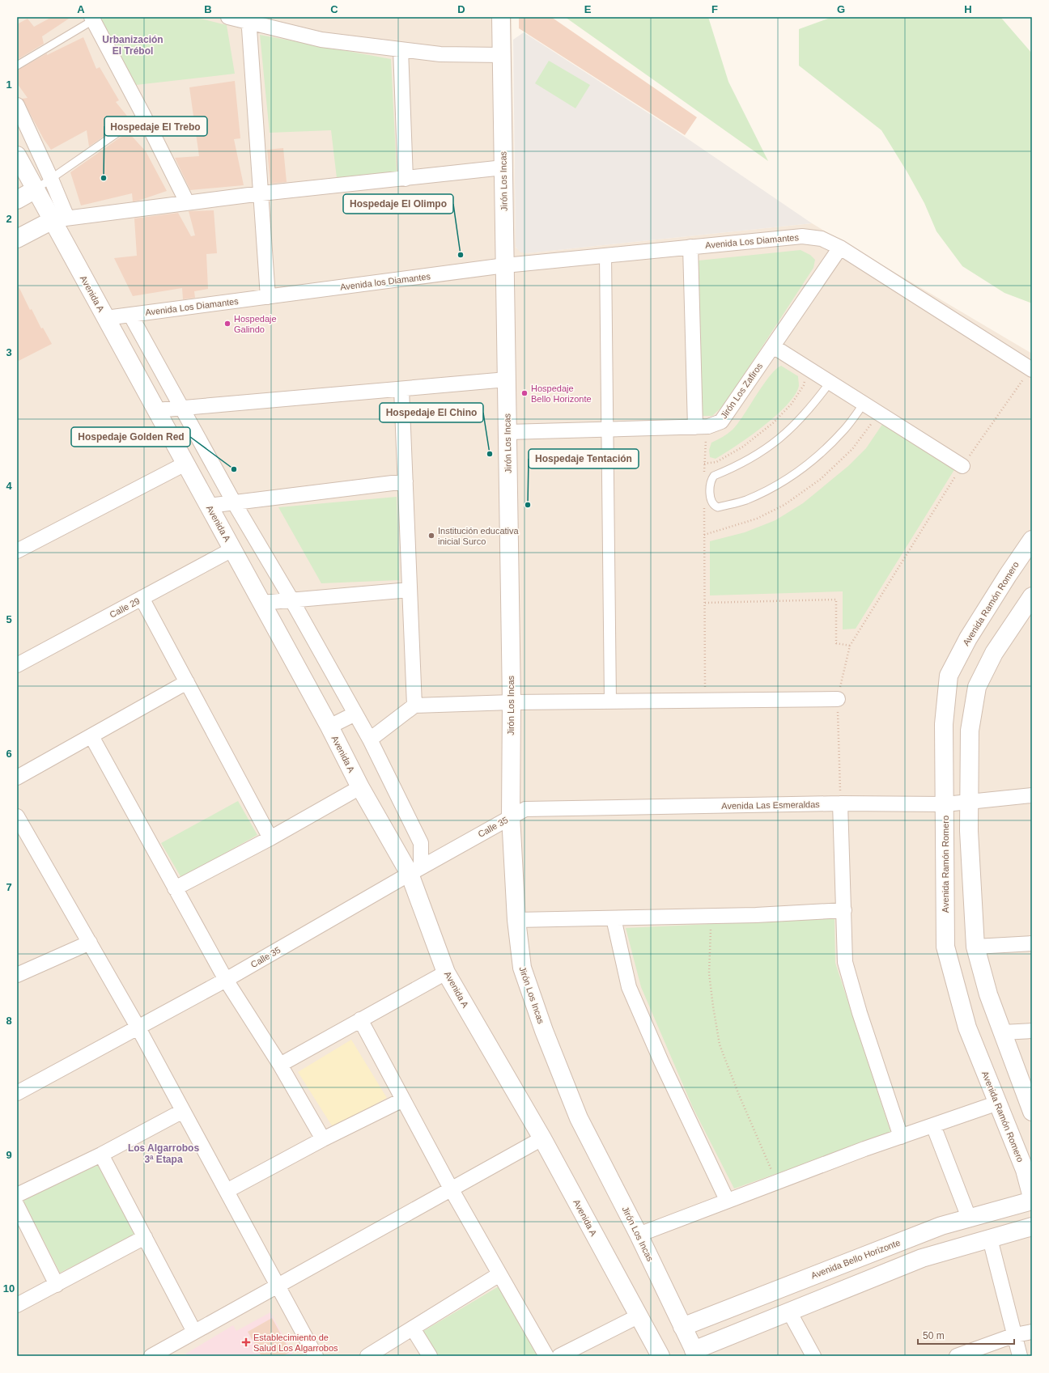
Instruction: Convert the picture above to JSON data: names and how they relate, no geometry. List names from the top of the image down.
{
  "streets": {
    "street": [
      "Jirón Los Incas",
      "Avenida Los Diamantes",
      "Avenida los Diamantes",
      "Avenida A",
      "Jirón Los Zafiros",
      "Avenida Ramón Romero",
      "Calle 29",
      "Avenida Las Esmeraldas",
      "Calle 35",
      "Avenida Bello Horizonte"
    ]
  },
  "crossings": [
    ["Jirón Los Incas", "Avenida Los Diamantes"],
    ["Jirón Los Incas", "Avenida los Diamantes"],
    ["Jirón Los Incas", "Jirón Los Zafiros"],
    ["Jirón Los Incas", "Avenida Las Esmeraldas"],
    ["Jirón Los Incas", "Calle 35"],
    ["Jirón Los Incas", "Avenida Bello Horizonte"],
    ["Avenida Los Diamantes", "Avenida los Diamantes"],
    ["Avenida Los Diamantes", "Avenida A"],
    ["Avenida Los Diamantes", "Jirón Los Zafiros"],
    ["Avenida A", "Calle 29"],
    ["Avenida A", "Calle 35"],
    ["Avenida Ramón Romero", "Avenida Las Esmeraldas"],
    ["Avenida Las Esmeraldas", "Calle 35"]
  ],
  "districts": ["Urbanización El Trébol", "Los Algarrobos 3ª Etapa"],
  "places": {
    "other": [
      "Hospedaje El Trebo",
      "Hospedaje El Olimpo",
      "Hospedaje Galindo",
      "Hospedaje Bello Horizonte",
      "Hospedaje El Chino",
      "Hospedaje Golden Red",
      "Hospedaje Tentación",
      "Institución educativa inicial Surco"
    ],
    "health": ["Establecimiento de Salud Los Algarrobos"]
  },
  "scale_bar": "50 m",
  "grid": {
    "columns": [
      "A",
      "B",
      "C",
      "D",
      "E",
      "F",
      "G",
      "H"
    ],
    "rows": [
      "1",
      "2",
      "3",
      "4",
      "5",
      "6",
      "7",
      "8",
      "9",
      "10"
    ]
  }
}
